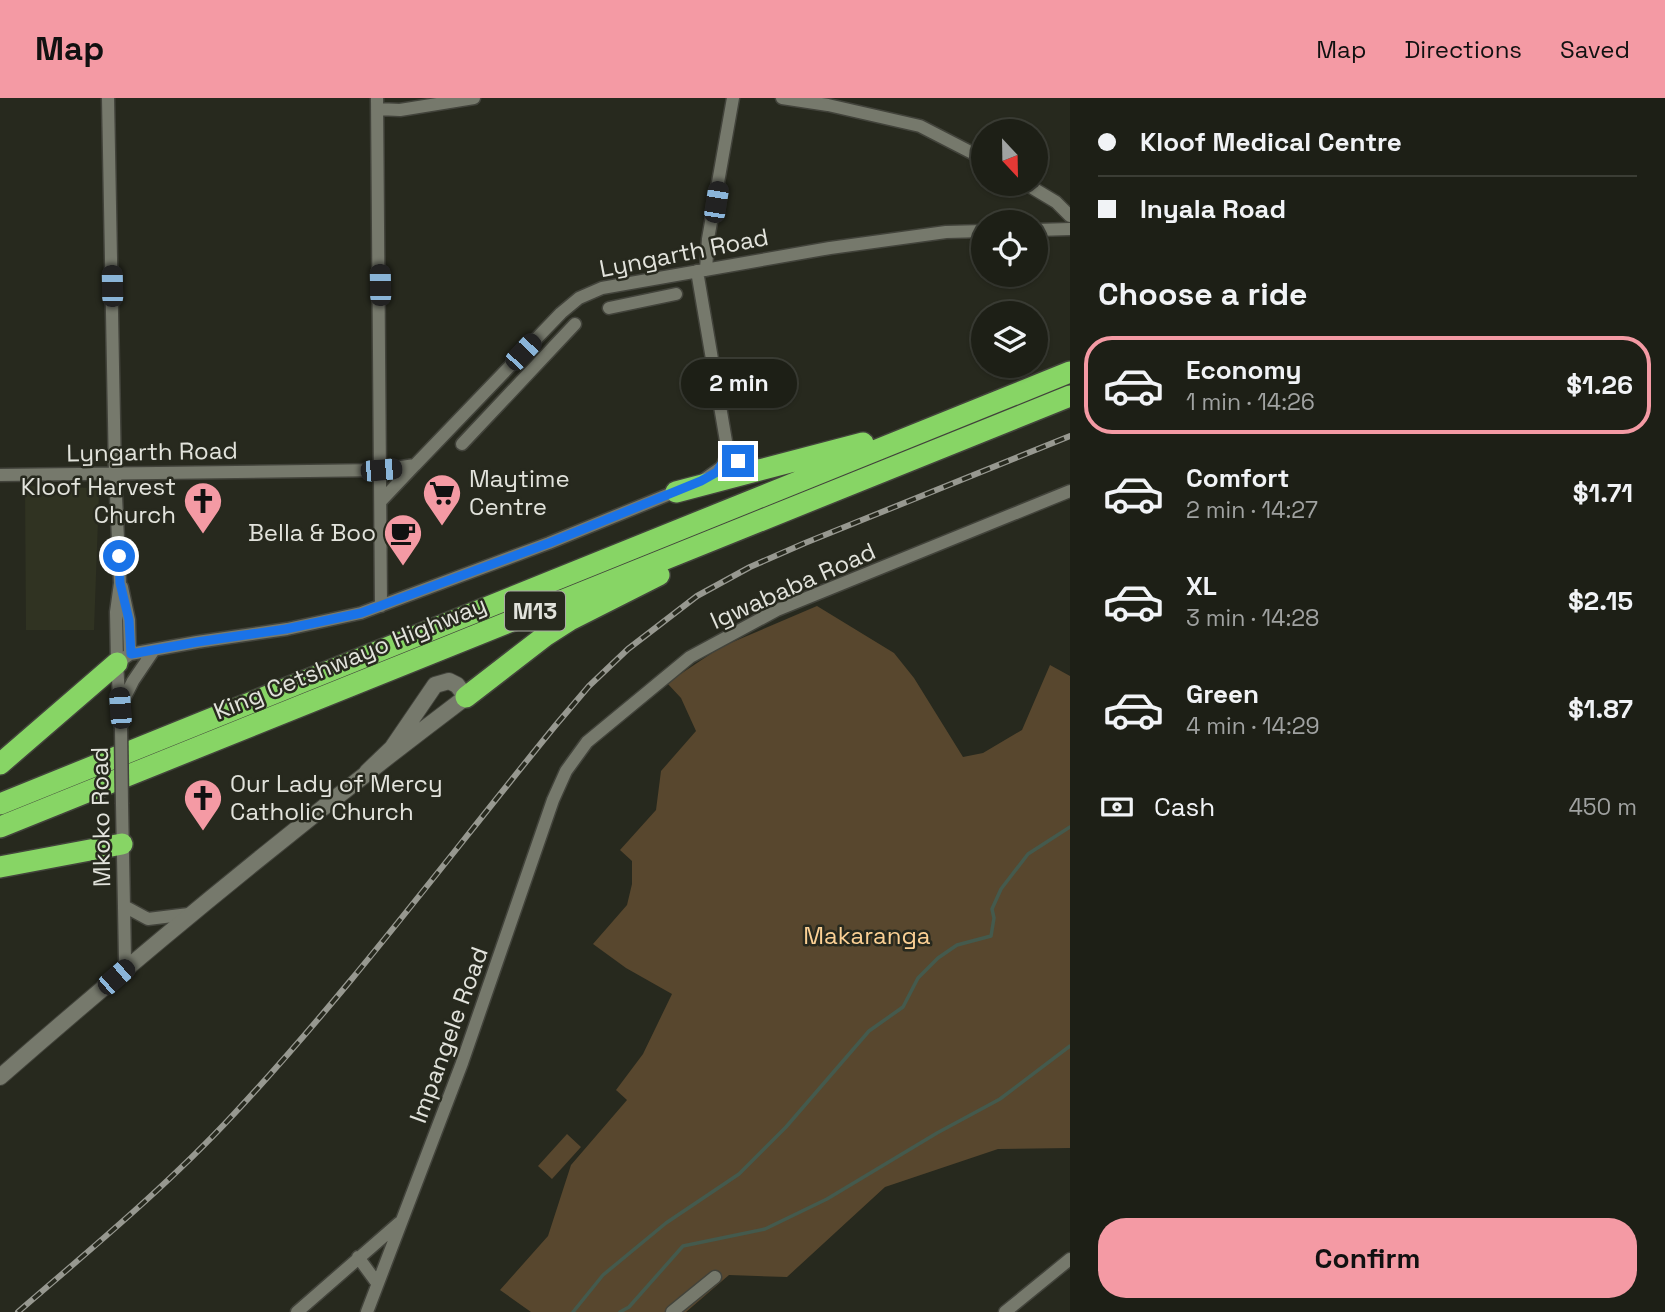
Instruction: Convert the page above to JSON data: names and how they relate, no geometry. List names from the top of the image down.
{
  "streets": {
    "highway": ["M13", "King Cetshwayo Highway"],
    "street": [
      "Lyngarth Road",
      "Igwababa Road",
      "Mkoko Road",
      "Impangele Road"
    ]
  },
  "crossings": [
    ["Lyngarth Road", "Mkoko Road"],
    ["Igwababa Road", "Impangele Road"]
  ],
  "parks": ["Makaranga"],
  "places": {
    "supermarket": ["Maytime Centre"],
    "church": ["Kloof Harvest Church", "Our Lady of Mercy Catholic Church"],
    "cafe": ["Bella & Boo"]
  },
  "north": "bottom",
  "page": {
    "header": "Map",
    "nav": ["Map", "Directions", "Saved"],
    "banner": ["Kloof Medical Centre", "Inyala Road"],
    "heading": "Choose a ride",
    "list": [
      {
        "name": "Economy",
        "note": "1 min · 14:26",
        "value": "$1.26"
      },
      {
        "name": "Comfort",
        "note": "2 min · 14:27",
        "value": "$1.71"
      },
      {
        "name": "XL",
        "note": "3 min · 14:28",
        "value": "$2.15"
      },
      {
        "name": "Green",
        "note": "4 min · 14:29",
        "value": "$1.87"
      }
    ],
    "bubble": "2 min",
    "pay": ["Cash", "450 m"],
    "buttons": "Confirm"
  }
}
